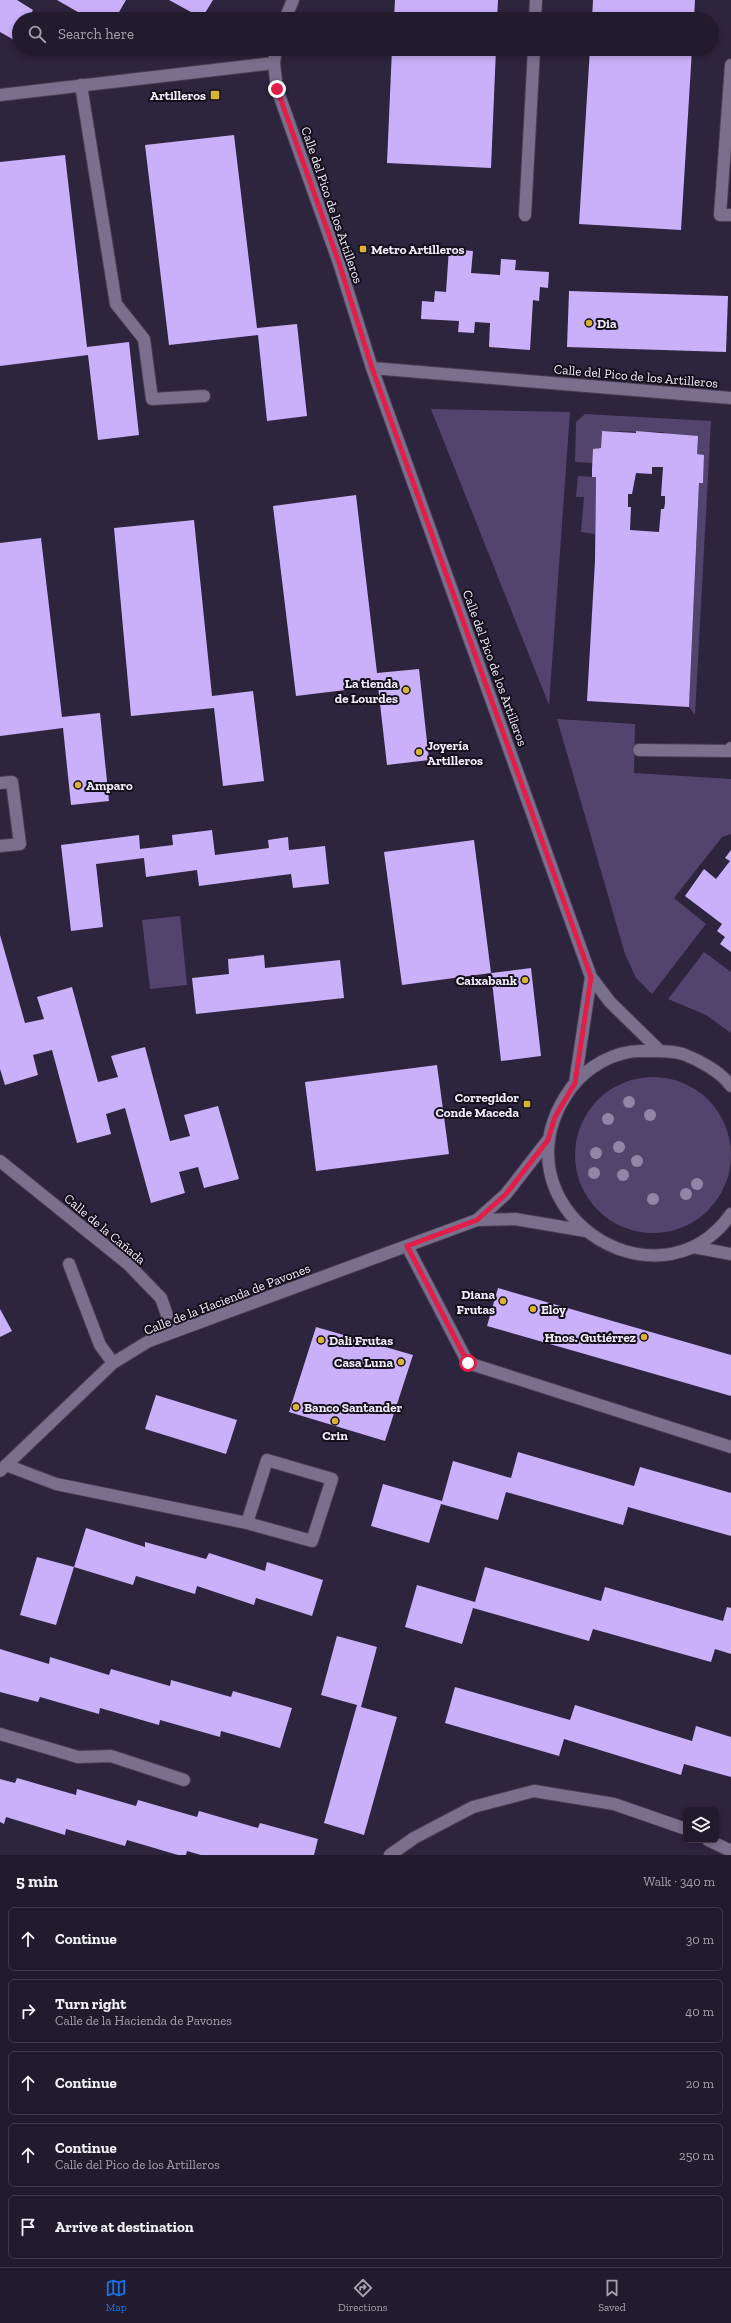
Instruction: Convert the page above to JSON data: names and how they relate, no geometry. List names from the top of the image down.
{
  "streets": {
    "street": ["Calle del Pico de los Artilleros", "Calle de la Cañada", "Calle de la Hacienda de Pavones"]
  },
  "crossings": [
    ["Calle de la Cañada", "Calle de la Hacienda de Pavones"]
  ],
  "places": {
    "transit": ["Artilleros", "Metro Artilleros", "Corregidor Conde Maceda"],
    "other": [
      "Dia",
      "La tienda de Lourdes",
      "Joyería Artilleros",
      "Amparo",
      "Caixabank",
      "Diana Frutas",
      "Eloy",
      "Hnos. Gutiérrez",
      "Dali Frutas",
      "Casa Luna",
      "Banco Santander",
      "Crin"
    ]
  },
  "page": {
    "search": "Search here",
    "heading": ["5 min", "Walk · 340 m"],
    "list": [
      ["Continue", "30 m"],
      ["Turn right", "Calle de la Hacienda de Pavones", "40 m"],
      ["Continue", "20 m"],
      ["Continue", "Calle del Pico de los Artilleros", "250 m"],
      "Arrive at destination"
    ],
    "nav": ["Map", "Directions", "Saved"]
  }
}
